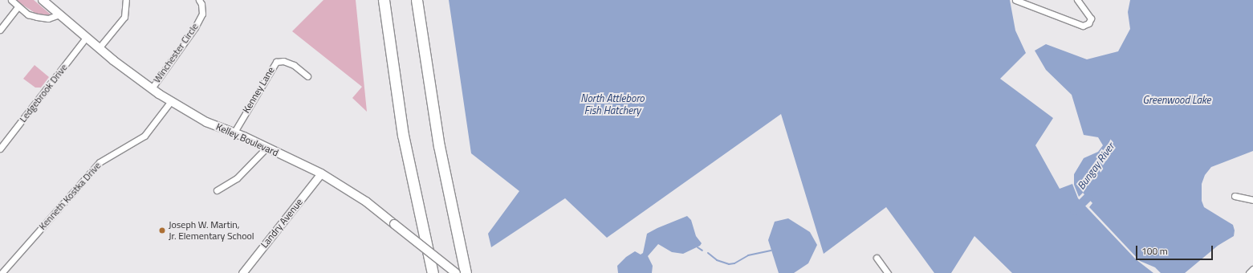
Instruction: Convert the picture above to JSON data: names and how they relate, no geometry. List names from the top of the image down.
{
  "streets": {
    "main road": ["Kelley Boulevard"],
    "street": [
      "Winchester Circle",
      "Kenney Lane",
      "Ledgebrook Drive",
      "Kenneth Kostka Drive",
      "Landry Avenue"
    ]
  },
  "crossings": [
    ["Winchester Circle", "Kelley Boulevard"],
    ["Kenney Lane", "Kelley Boulevard"],
    ["Ledgebrook Drive", "Kelley Boulevard"],
    ["Kelley Boulevard", "Kenneth Kostka Drive"],
    ["Kelley Boulevard", "Landry Avenue"]
  ],
  "water": ["North Attleboro Fish Hatchery", "Greenwood Lake", "Bungay River"],
  "places": ["Joseph W. Martin, Jr. Elementary School"],
  "scale_bar": "100 m"
}
